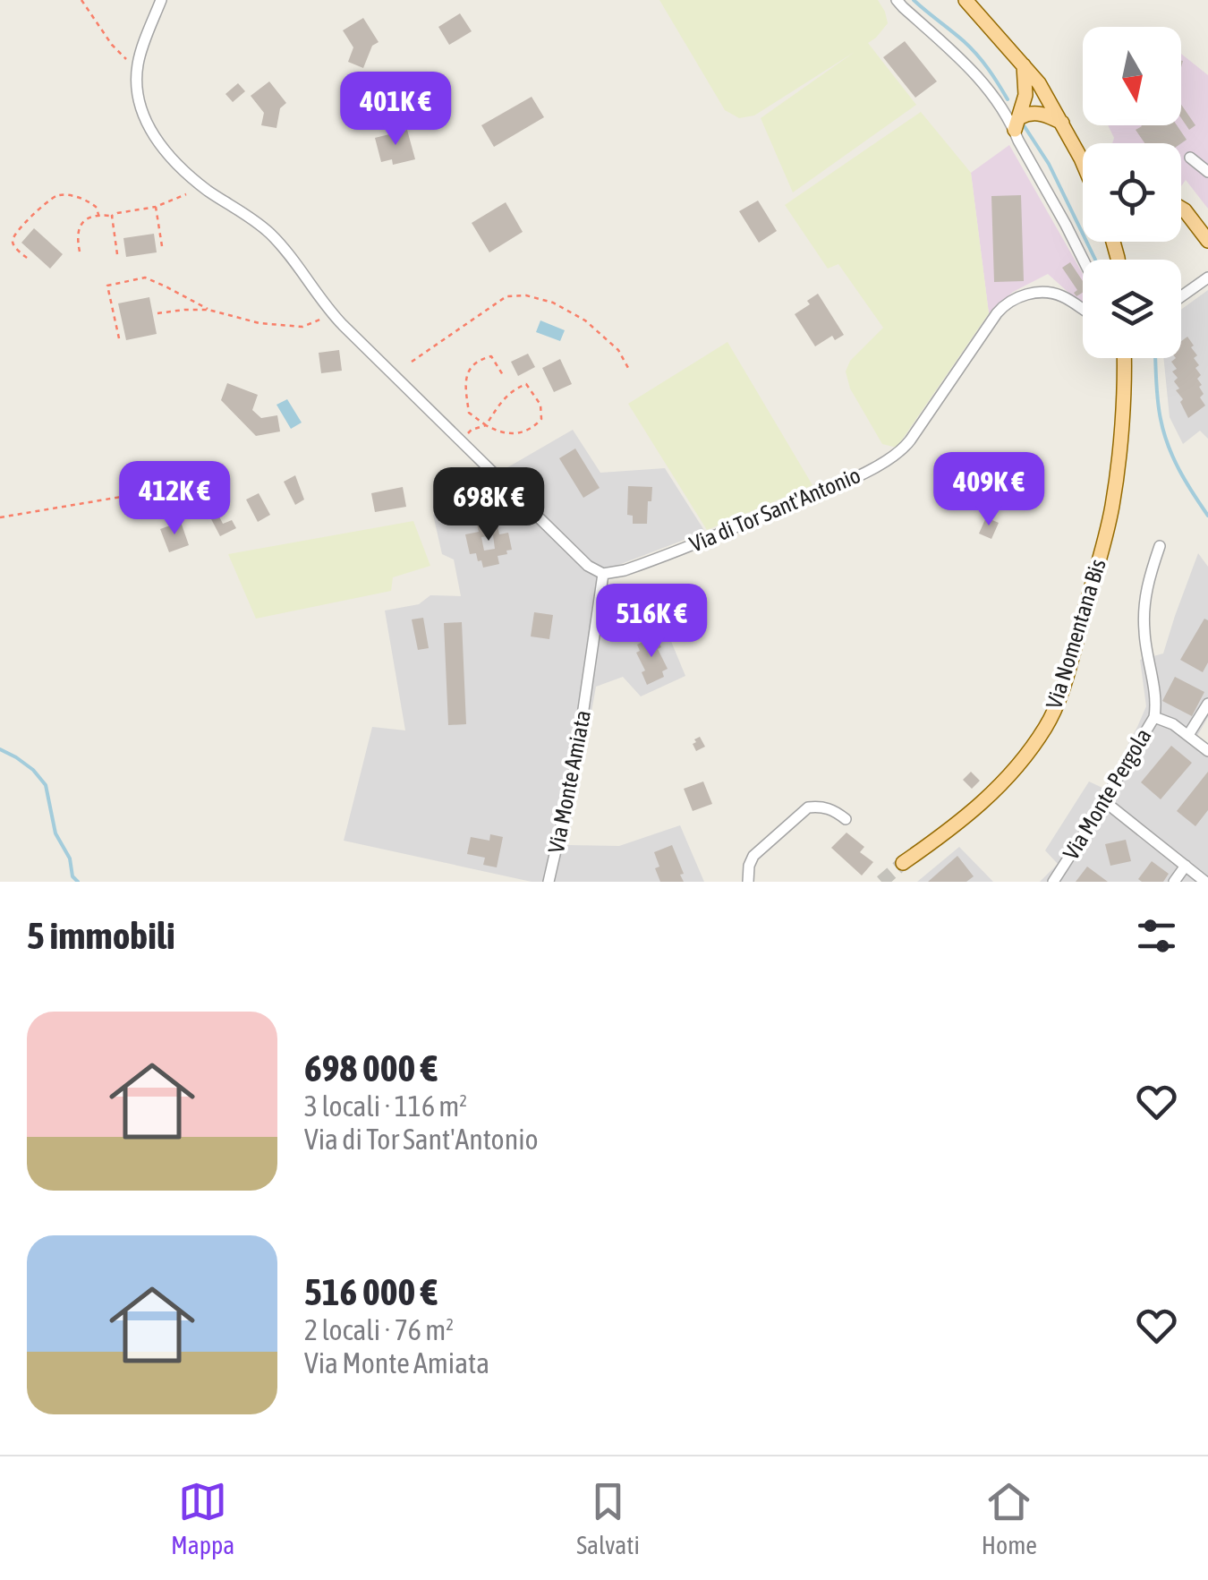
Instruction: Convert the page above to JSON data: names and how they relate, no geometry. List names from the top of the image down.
{
  "streets": {
    "main road": ["Via Nomentana Bis"],
    "street": ["Via di Tor Sant'Antonio", "Via Monte Amiata", "Via Monte Pergola"]
  },
  "crossings": [
    ["Via di Tor Sant'Antonio", "Via Monte Amiata"]
  ],
  "north": "bottom",
  "page": {
    "price": [
      "401K €",
      "409K €",
      "412K €",
      "698K €",
      "516K €"
    ],
    "heading": "5 immobili",
    "list": [
      {
        "name": "698 000 €",
        "note": "3 locali · 116 m² · Via di Tor Sant'Antonio"
      },
      {
        "name": "516 000 €",
        "note": "2 locali · 76 m² · Via Monte Amiata"
      }
    ],
    "tabs": ["Mappa", "Salvati", "Home"]
  }
}
